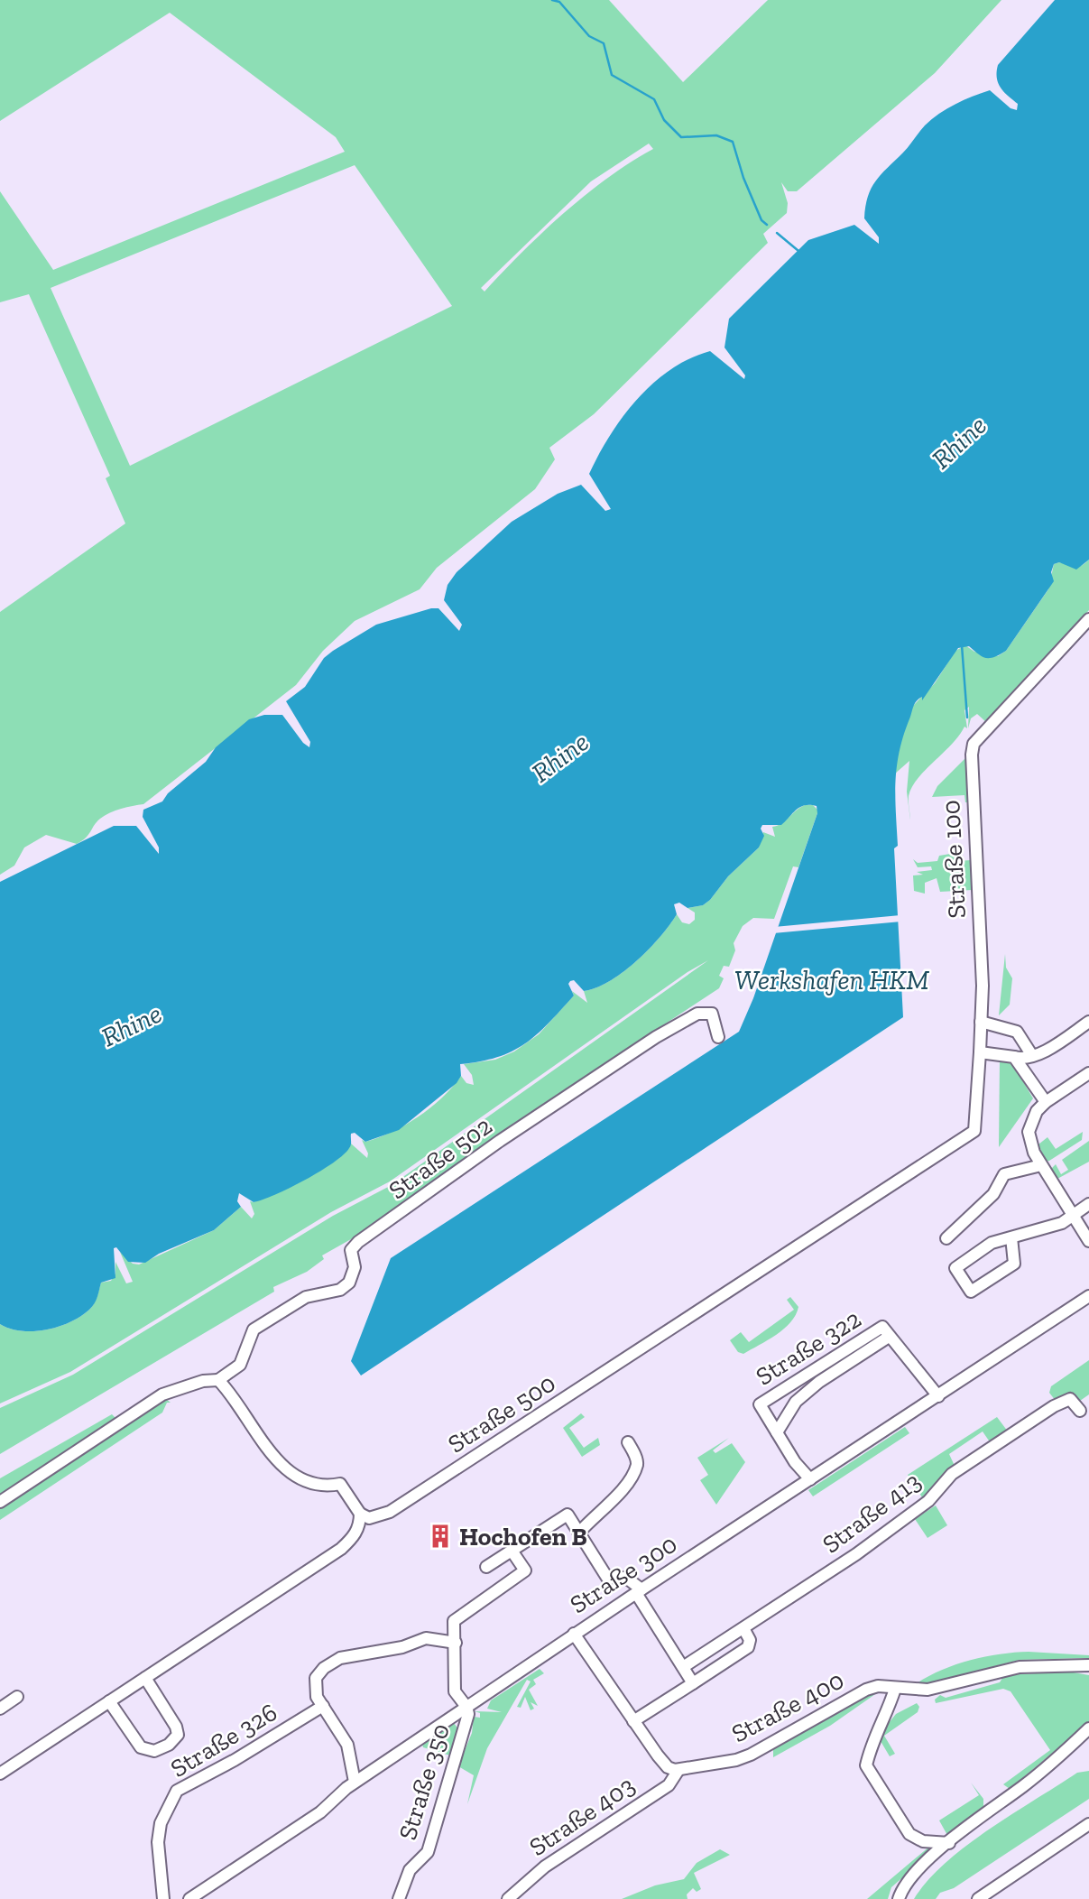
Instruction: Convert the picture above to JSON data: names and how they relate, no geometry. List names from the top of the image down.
{
  "streets": {
    "street": [
      "Straße 100",
      "Straße 502",
      "Straße 322",
      "Straße 500",
      "Straße 413",
      "Straße 300",
      "Straße 400",
      "Straße 326",
      "Straße 350",
      "Straße 403"
    ]
  },
  "crossings": [
    ["Straße 100", "Straße 500"],
    ["Straße 322", "Straße 300"],
    ["Straße 300", "Straße 350"],
    ["Straße 400", "Straße 403"]
  ],
  "water": ["Rhine", "Werkshafen HKM"],
  "places": {
    "building": ["Hochofen B"]
  }
}
